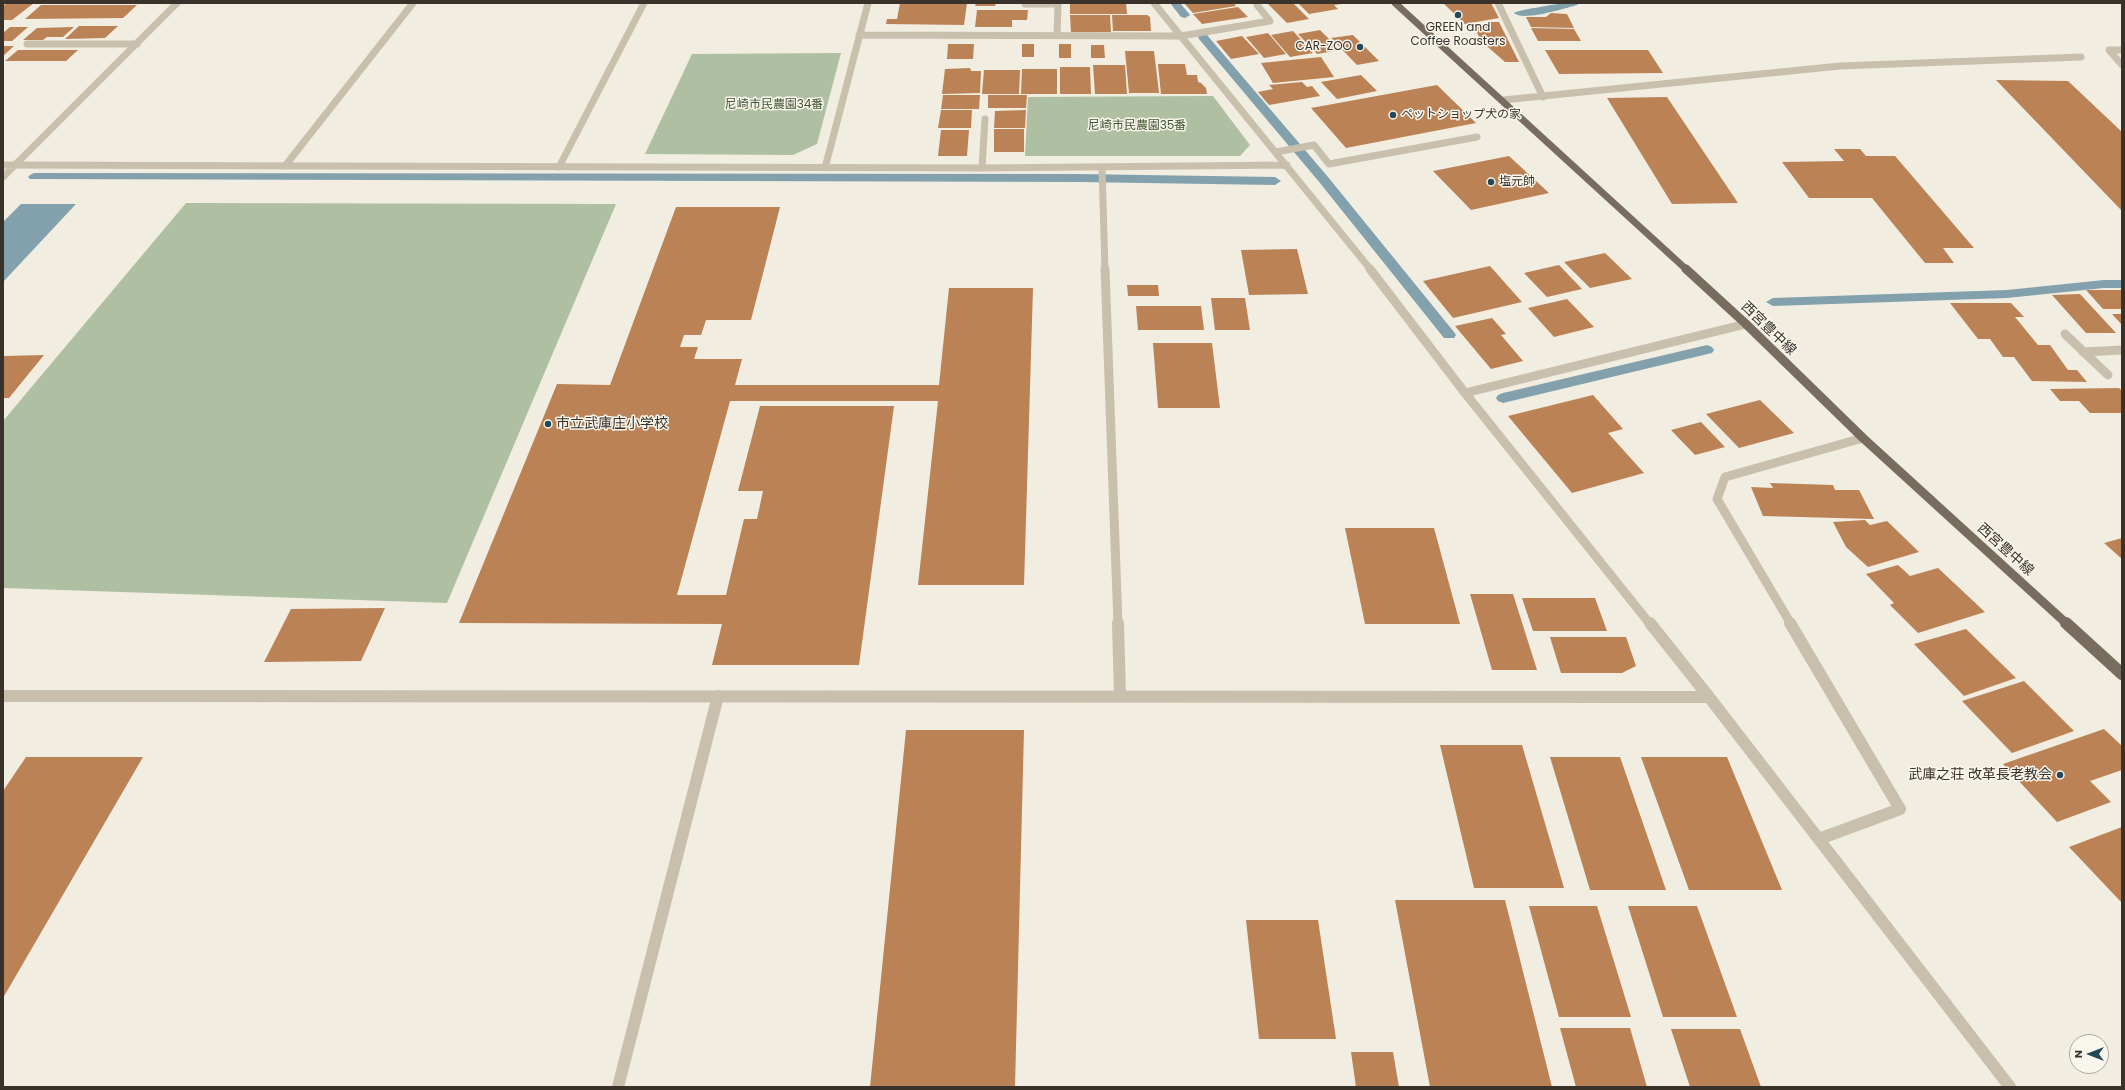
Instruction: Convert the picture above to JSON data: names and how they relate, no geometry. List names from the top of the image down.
{
  "streets": {
    "main road": ["西宮豊中線"]
  },
  "parks": ["尼崎市民農園34番", "尼崎市民農園35番"],
  "places": [
    "GREEN and Coffee Roasters",
    "CAR-ZOO",
    "ペットショップ犬の家",
    "塩元帥",
    "市立武庫庄小学校",
    "武庫之荘 改革長老教会"
  ],
  "north": "left"
}
